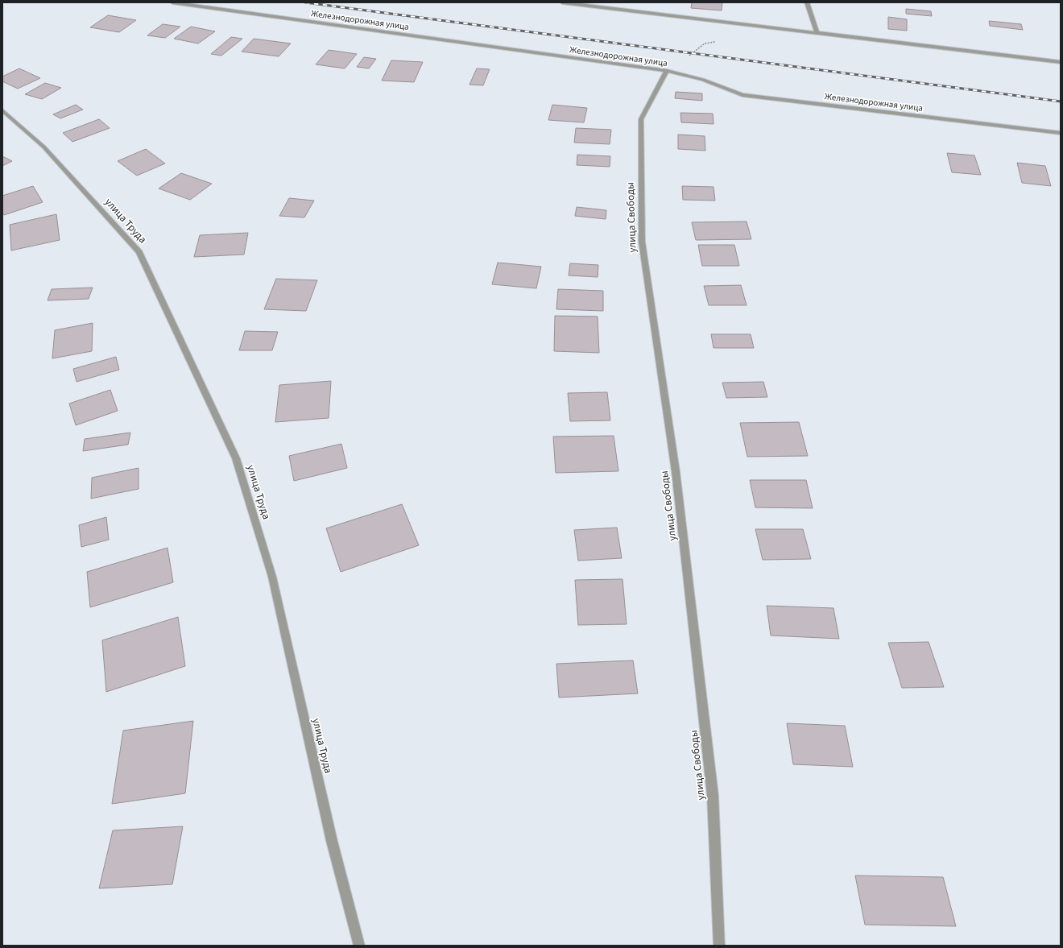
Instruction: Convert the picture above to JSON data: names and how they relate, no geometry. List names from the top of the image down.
{
  "streets": {
    "street": ["Железнодорожная улица", "улица Свободы", "улица Труда"]
  },
  "crossings": [
    ["Железнодорожная улица", "улица Свободы"]
  ]
}
